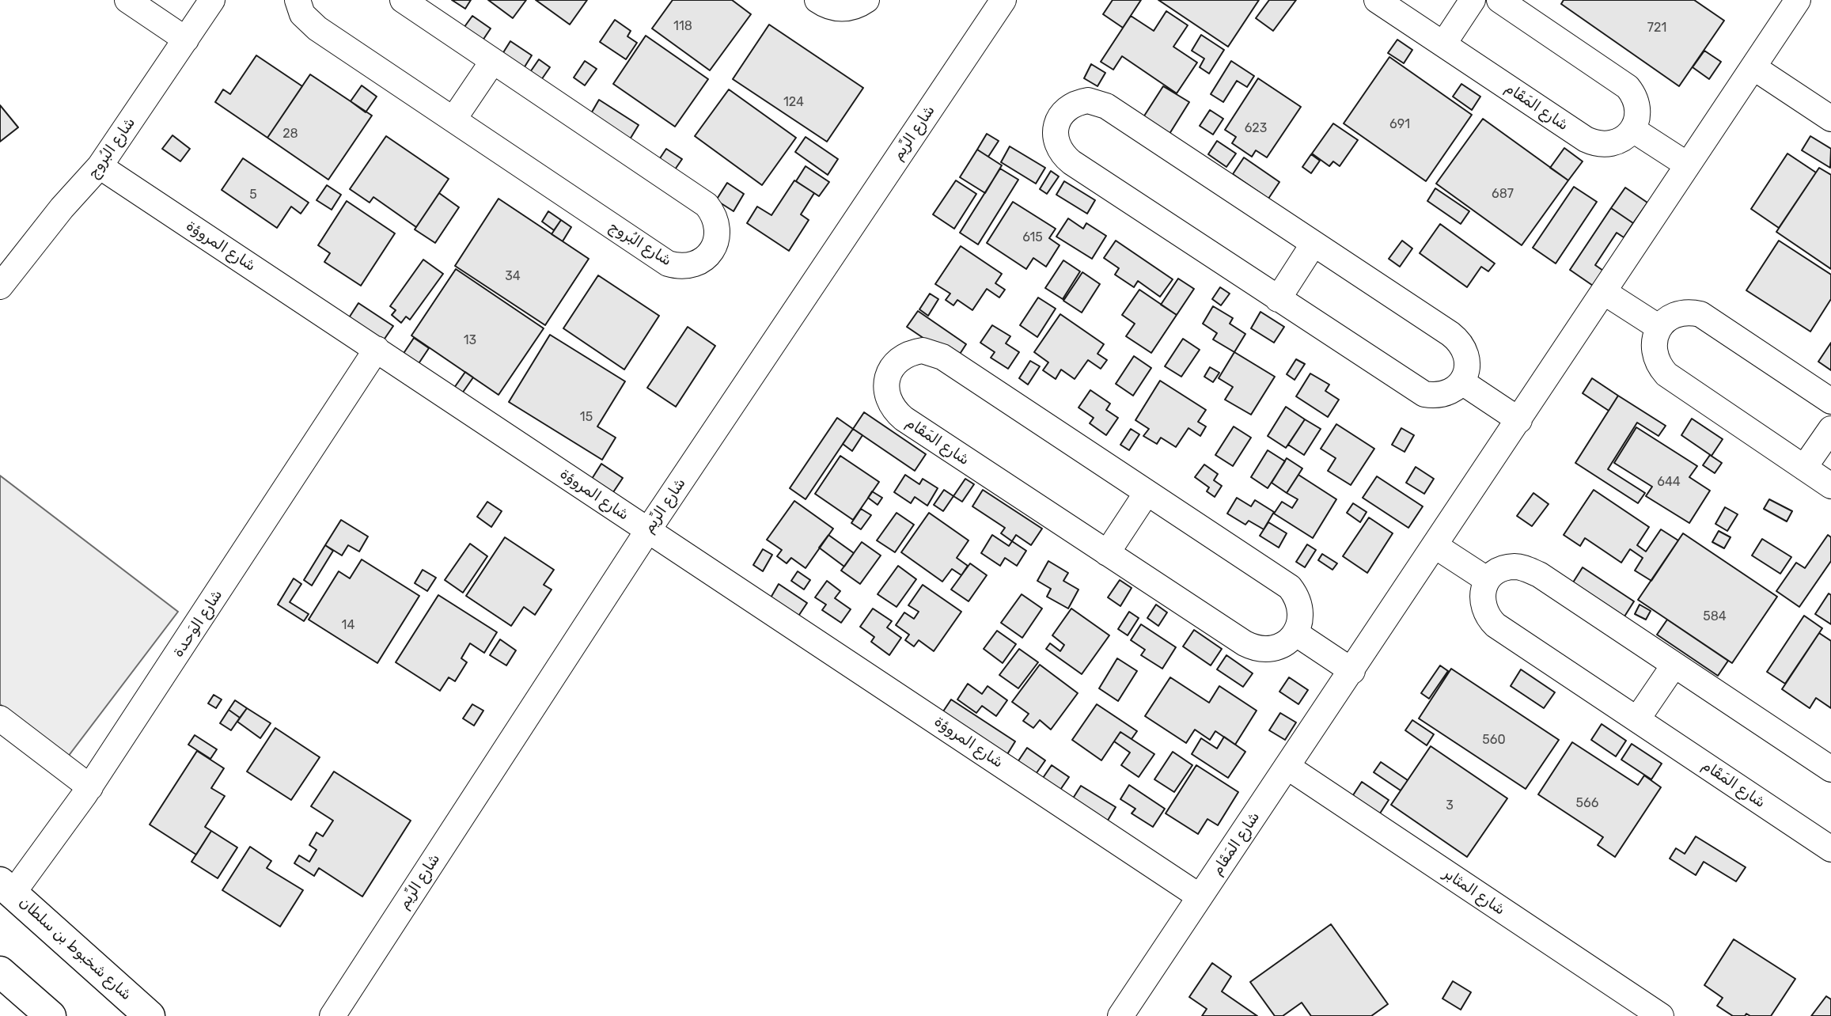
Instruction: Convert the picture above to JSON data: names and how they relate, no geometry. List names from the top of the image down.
{
  "streets": {
    "main road": ["شارع شخبوط بن سلطان"],
    "street": [
      "شارع المَقَام",
      "شارع الرِّيم",
      "شارع البُروج",
      "شارع المروؤة",
      "شارع الوَحدة",
      "شارع المثابر"
    ]
  },
  "crossings": [
    ["شارع المَقَام", "شارع المروؤة"],
    ["شارع المَقَام", "شارع المثابر"],
    ["شارع الرِّيم", "شارع المروؤة"],
    ["شارع البُروج", "شارع المروؤة"],
    ["شارع المروؤة", "شارع الوَحدة"],
    ["شارع الوَحدة", "شارع شخبوط بن سلطان"]
  ],
  "house_numbers": [
    "118",
    "721",
    "124",
    "691",
    "623",
    "28",
    "687",
    "5",
    "615",
    "34",
    "13",
    "15",
    "644",
    "584",
    "14",
    "560",
    "566",
    "3"
  ]
}
